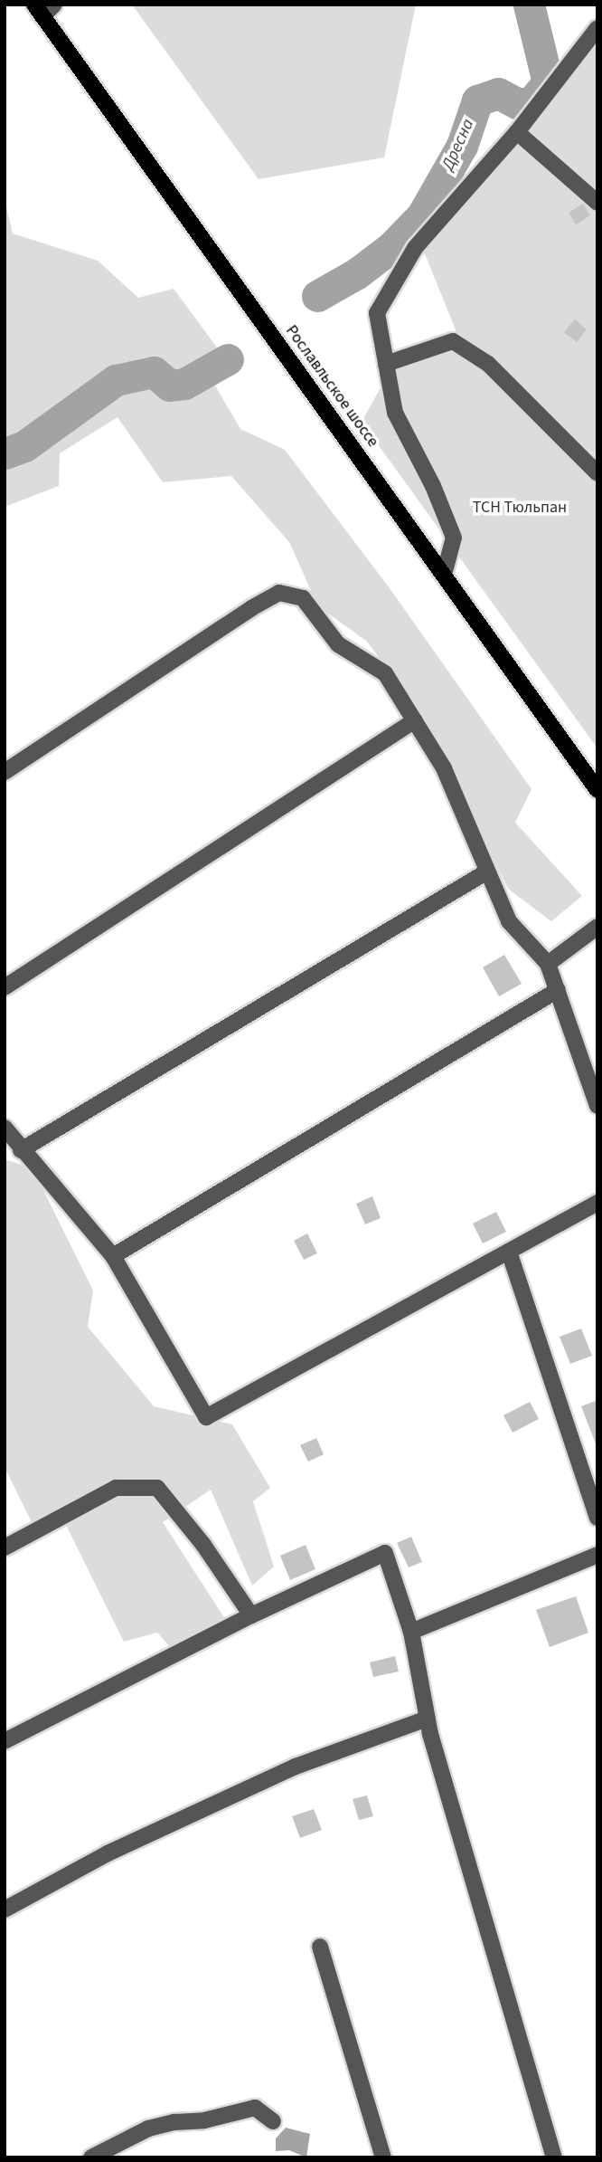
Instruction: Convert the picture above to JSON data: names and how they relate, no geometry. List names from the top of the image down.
{
  "streets": {
    "main road": ["Рославльское шоссе"]
  },
  "water": ["Дресна"],
  "parks": ["ТСН Тюльпан"]
}
